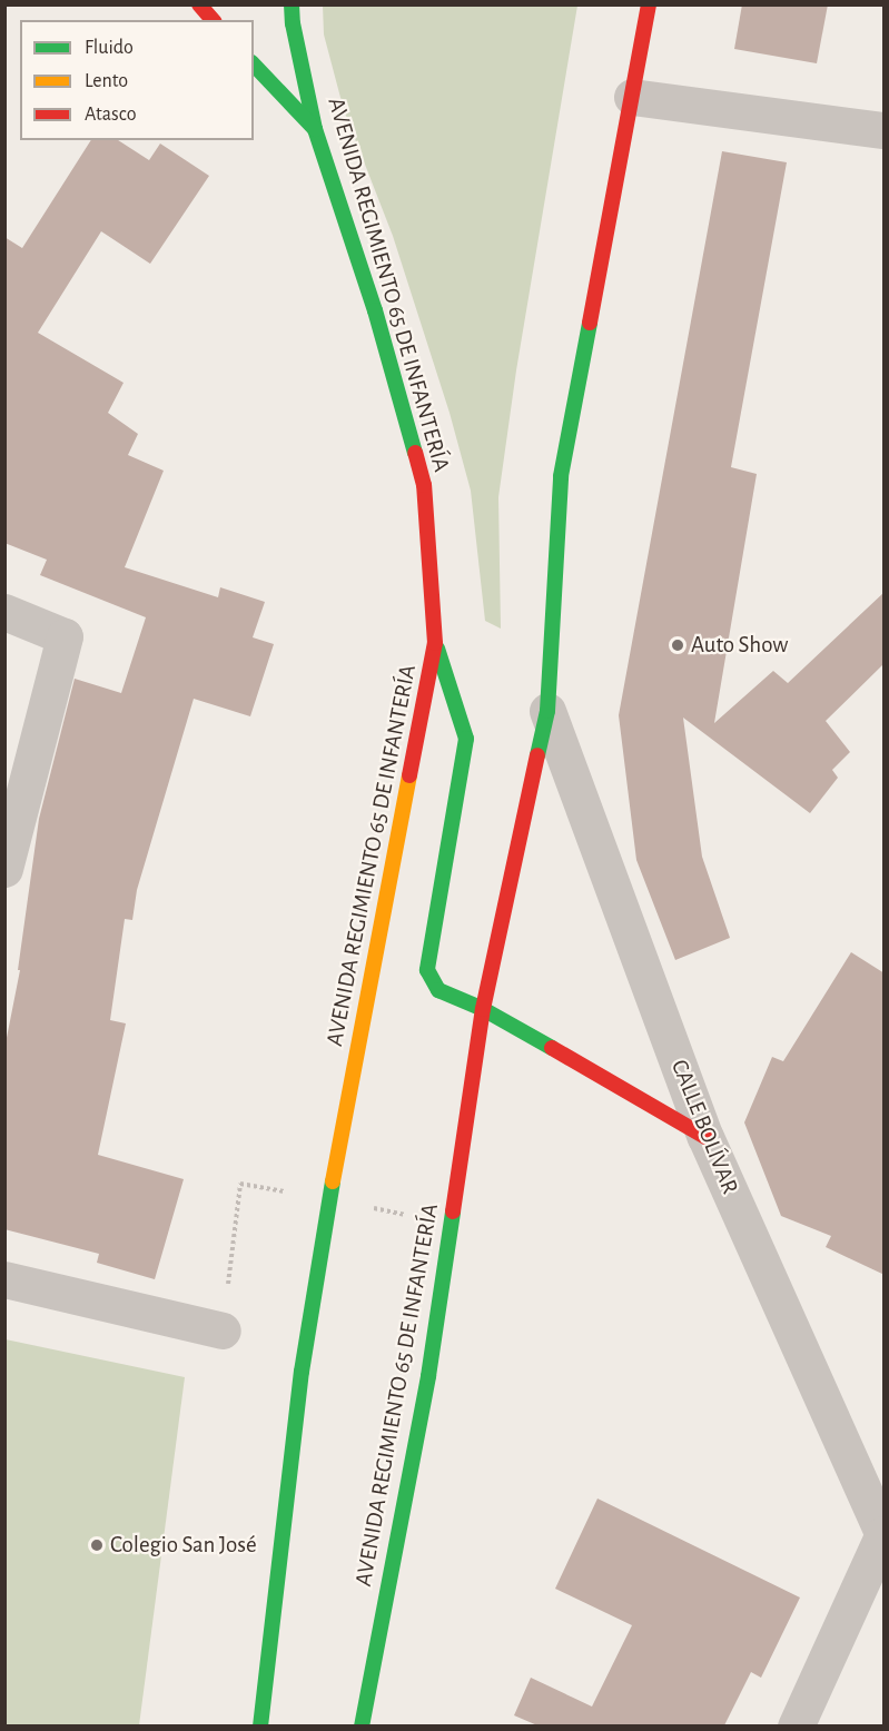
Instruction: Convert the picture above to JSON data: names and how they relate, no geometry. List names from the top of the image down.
{
  "streets": {
    "main road": ["AVENIDA REGIMIENTO 65 DE INFANTERÍA"],
    "street": ["CALLE BOLÍVAR"]
  },
  "crossings": [
    ["AVENIDA REGIMIENTO 65 DE INFANTERÍA", "CALLE BOLÍVAR"]
  ],
  "places": ["Auto Show", "Colegio San José"],
  "legend": ["Fluido", "Lento", "Atasco"]
}
